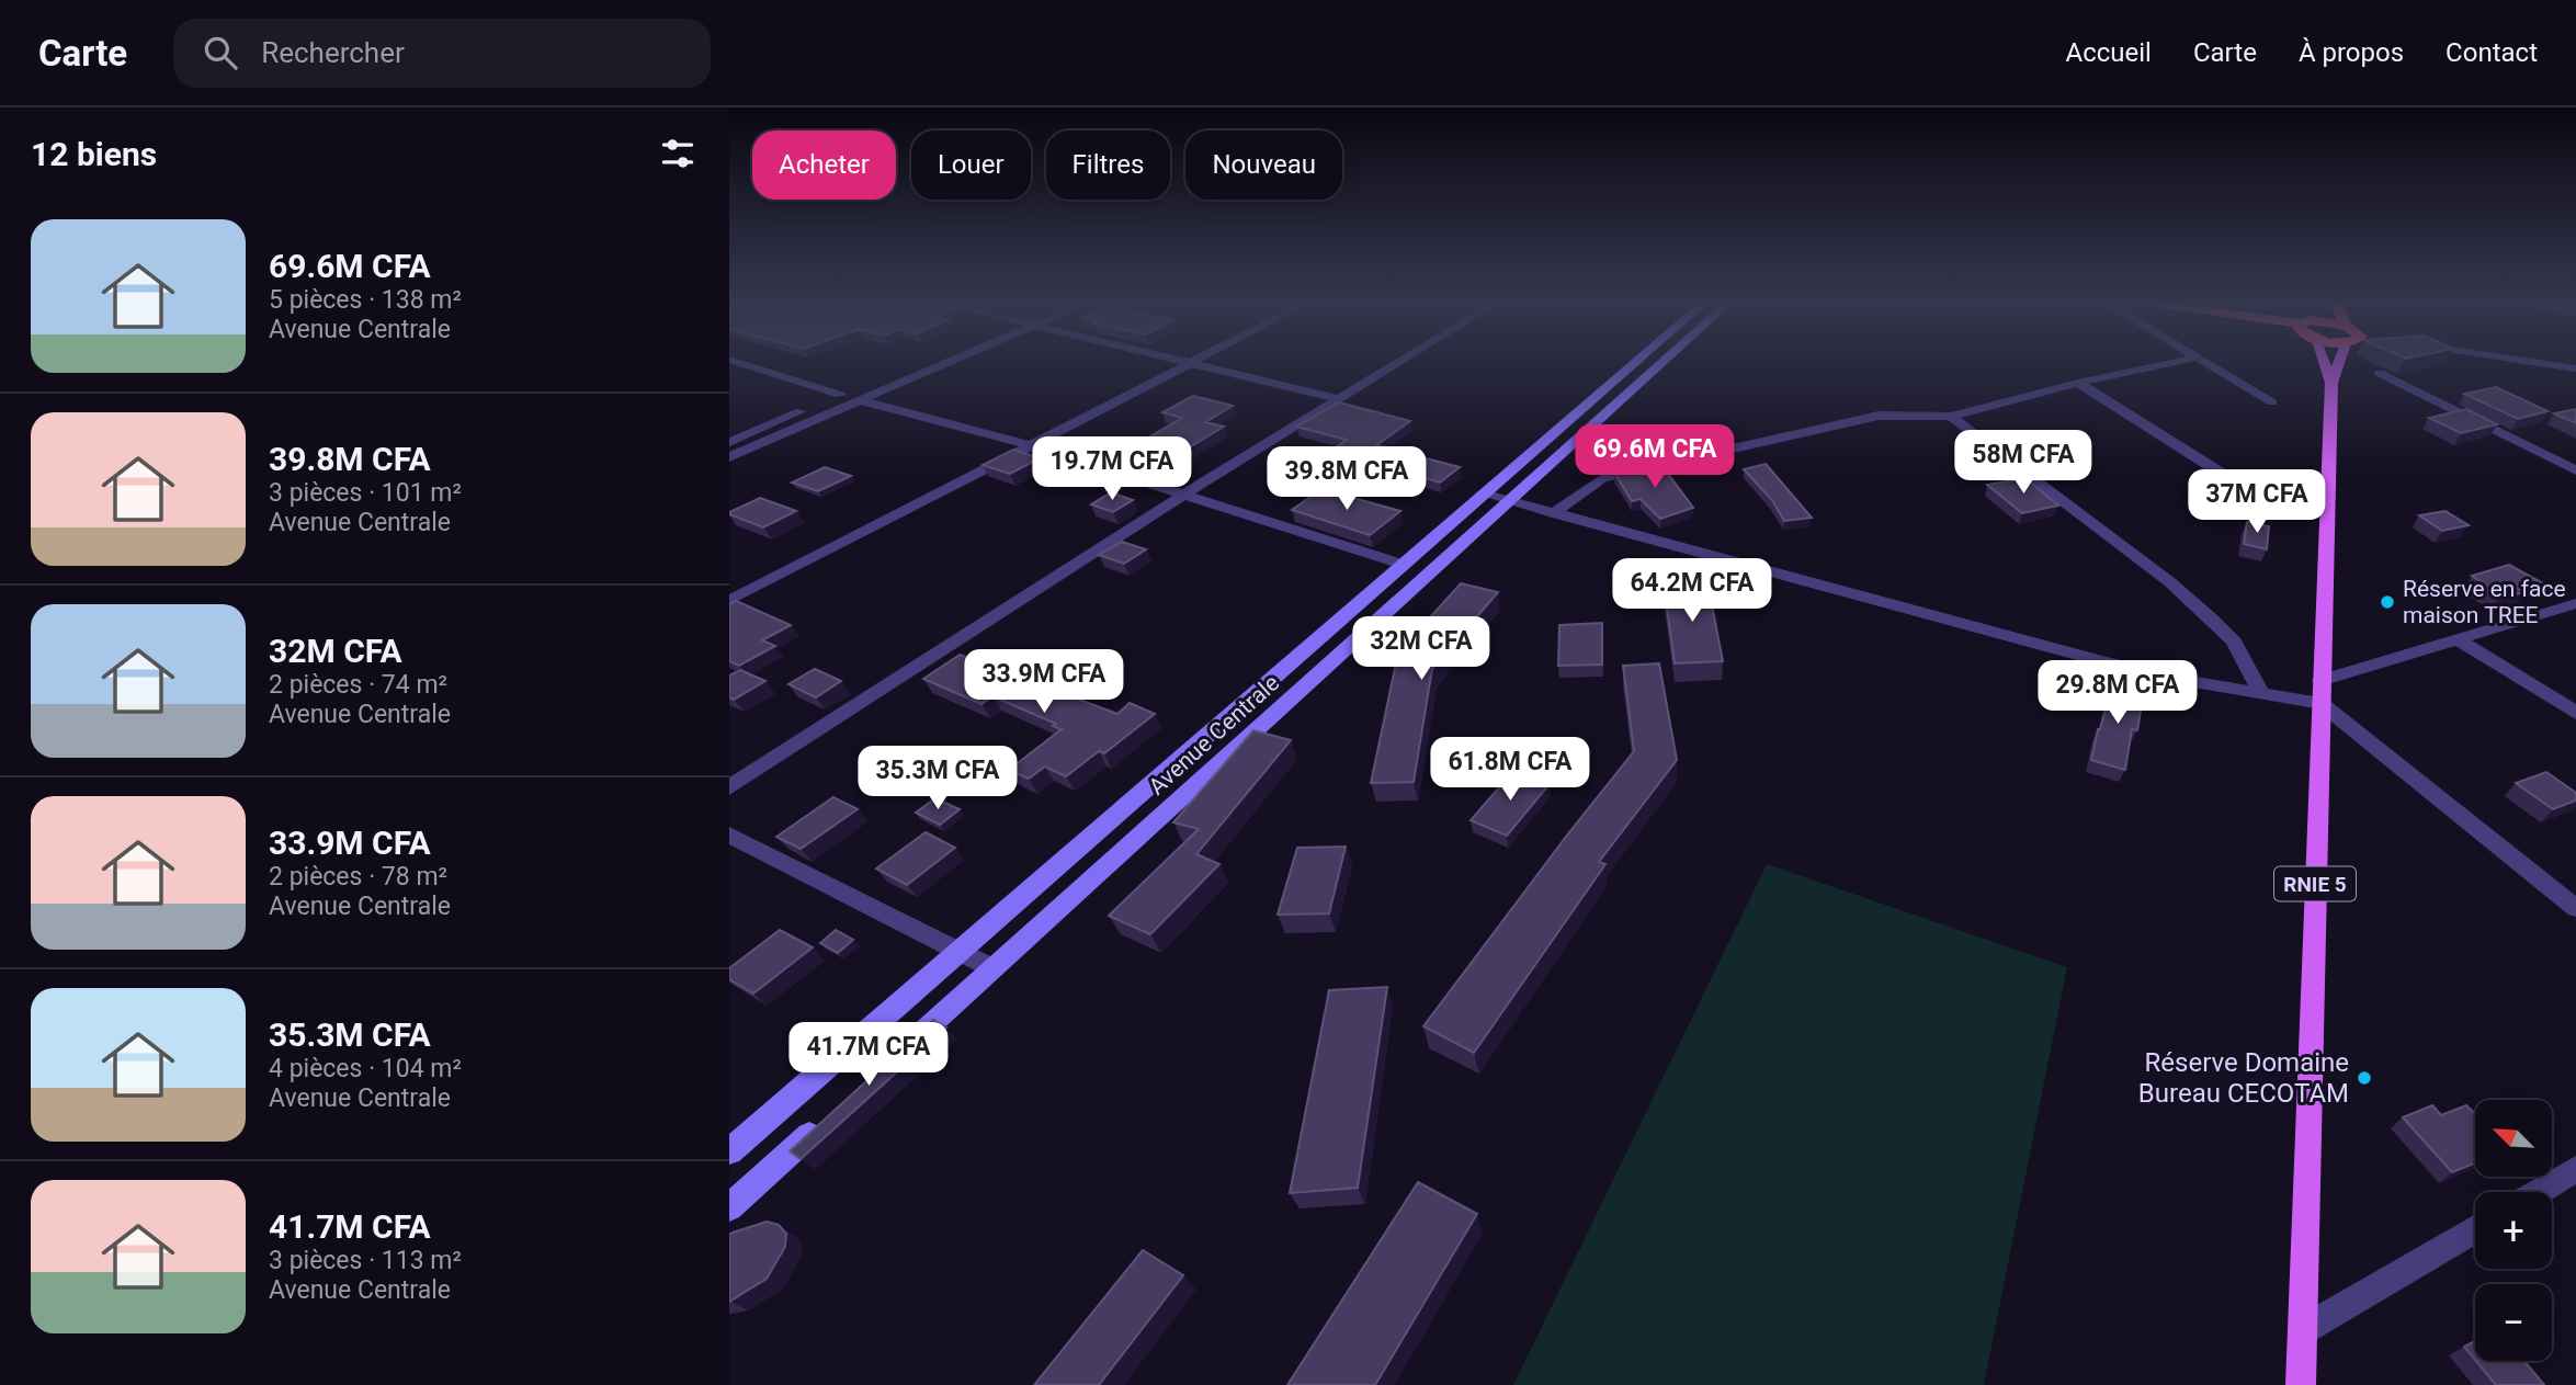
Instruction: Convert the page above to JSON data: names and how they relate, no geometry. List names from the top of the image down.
{
  "streets": {
    "main road": ["RNIE 5"],
    "street": ["Avenue Centrale"]
  },
  "places": ["Réserve en face maison TREE", "Réserve Domaine Bureau CECOTAM"],
  "north": "top left",
  "page": {
    "header": "Carte",
    "search": "Rechercher",
    "nav": [
      "Accueil",
      "Carte",
      "À propos",
      "Contact"
    ],
    "heading": "12 biens",
    "chip": [
      "Acheter",
      "Louer",
      "Filtres",
      "Nouveau"
    ],
    "list": [
      {
        "name": "69.6M CFA",
        "note": "5 pièces · 138 m² · Avenue Centrale"
      },
      {
        "name": "39.8M CFA",
        "note": "3 pièces · 101 m² · Avenue Centrale"
      },
      {
        "name": "32M CFA",
        "note": "2 pièces · 74 m² · Avenue Centrale"
      },
      {
        "name": "33.9M CFA",
        "note": "2 pièces · 78 m² · Avenue Centrale"
      },
      {
        "name": "35.3M CFA",
        "note": "4 pièces · 104 m² · Avenue Centrale"
      },
      {
        "name": "41.7M CFA",
        "note": "3 pièces · 113 m² · Avenue Centrale"
      }
    ],
    "price": [
      "69.6M CFA",
      "58M CFA",
      "19.7M CFA",
      "39.8M CFA",
      "37M CFA",
      "64.2M CFA",
      "32M CFA",
      "33.9M CFA",
      "29.8M CFA",
      "61.8M CFA",
      "35.3M CFA",
      "41.7M CFA"
    ],
    "map_buttons": ["+", "−"]
  }
}
